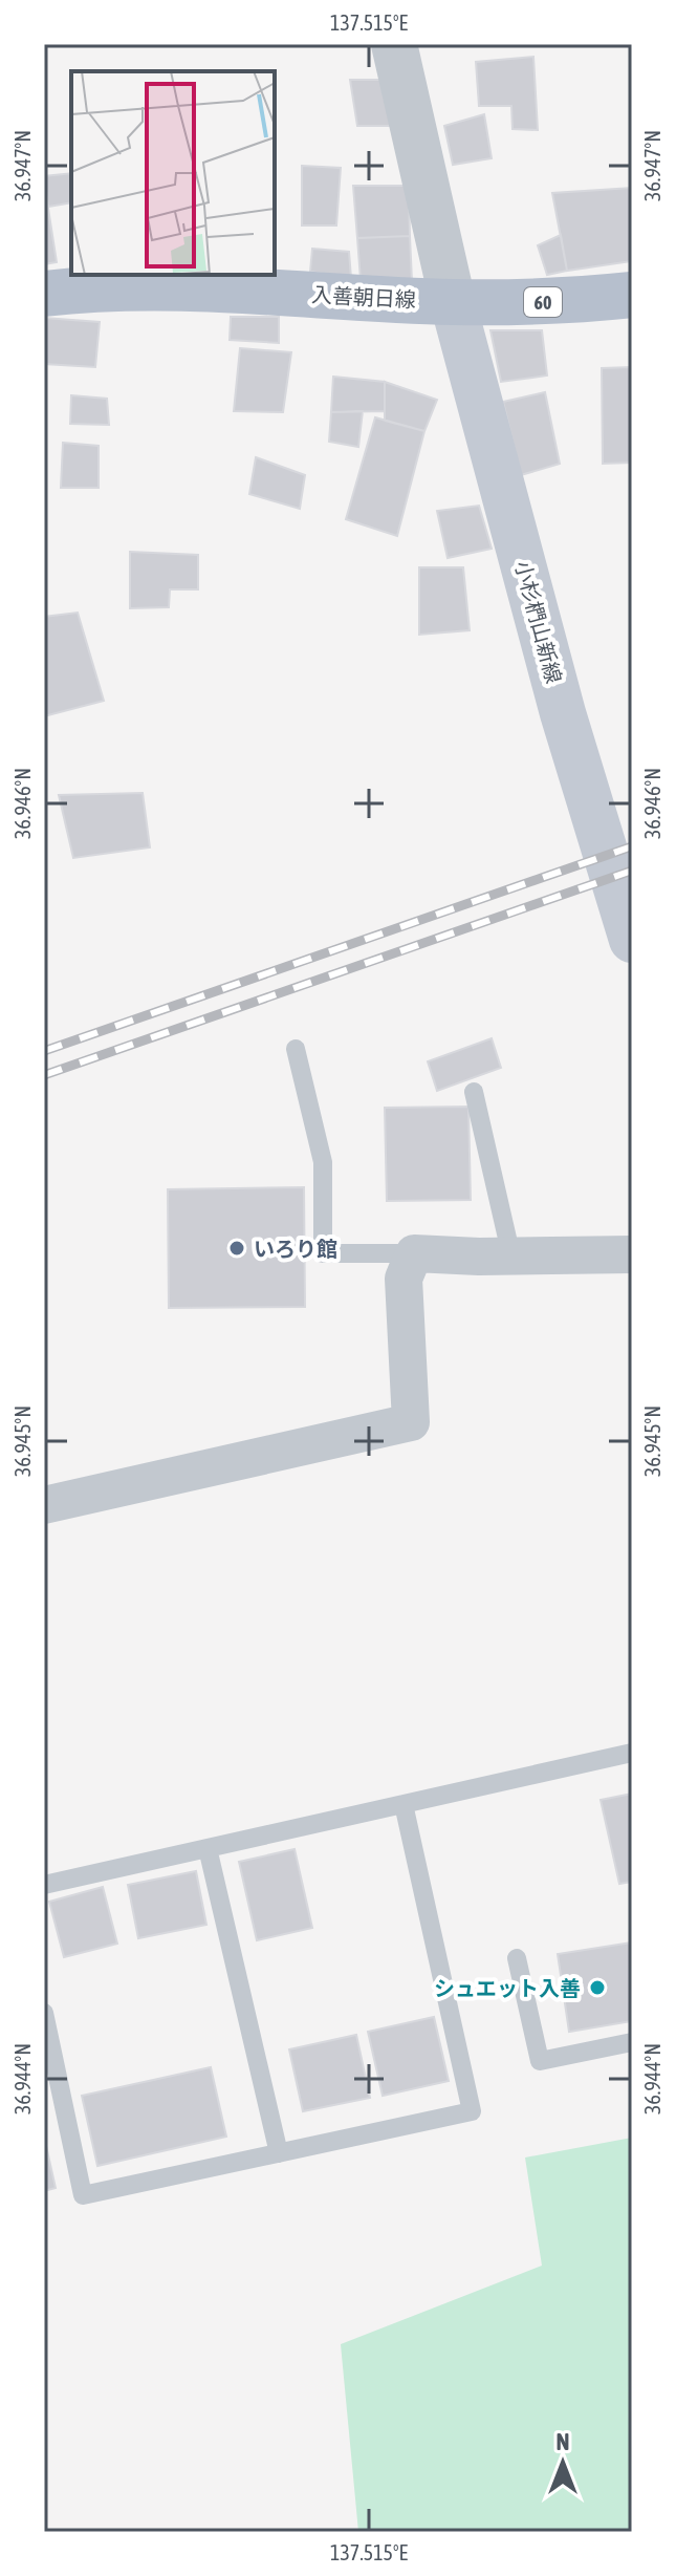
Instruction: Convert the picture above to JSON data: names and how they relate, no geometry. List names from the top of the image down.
{
  "streets": {
    "main road": ["入善朝日線", "60", "小杉椚山新線"]
  },
  "crossings": [
    ["入善朝日線", "小杉椚山新線"]
  ],
  "places": ["いろり館", "シュエット入善"],
  "north": "top",
  "coordinates": [
    "137.515°E",
    "36.947°N",
    "36.946°N",
    "36.945°N",
    "36.944°N"
  ]
}
